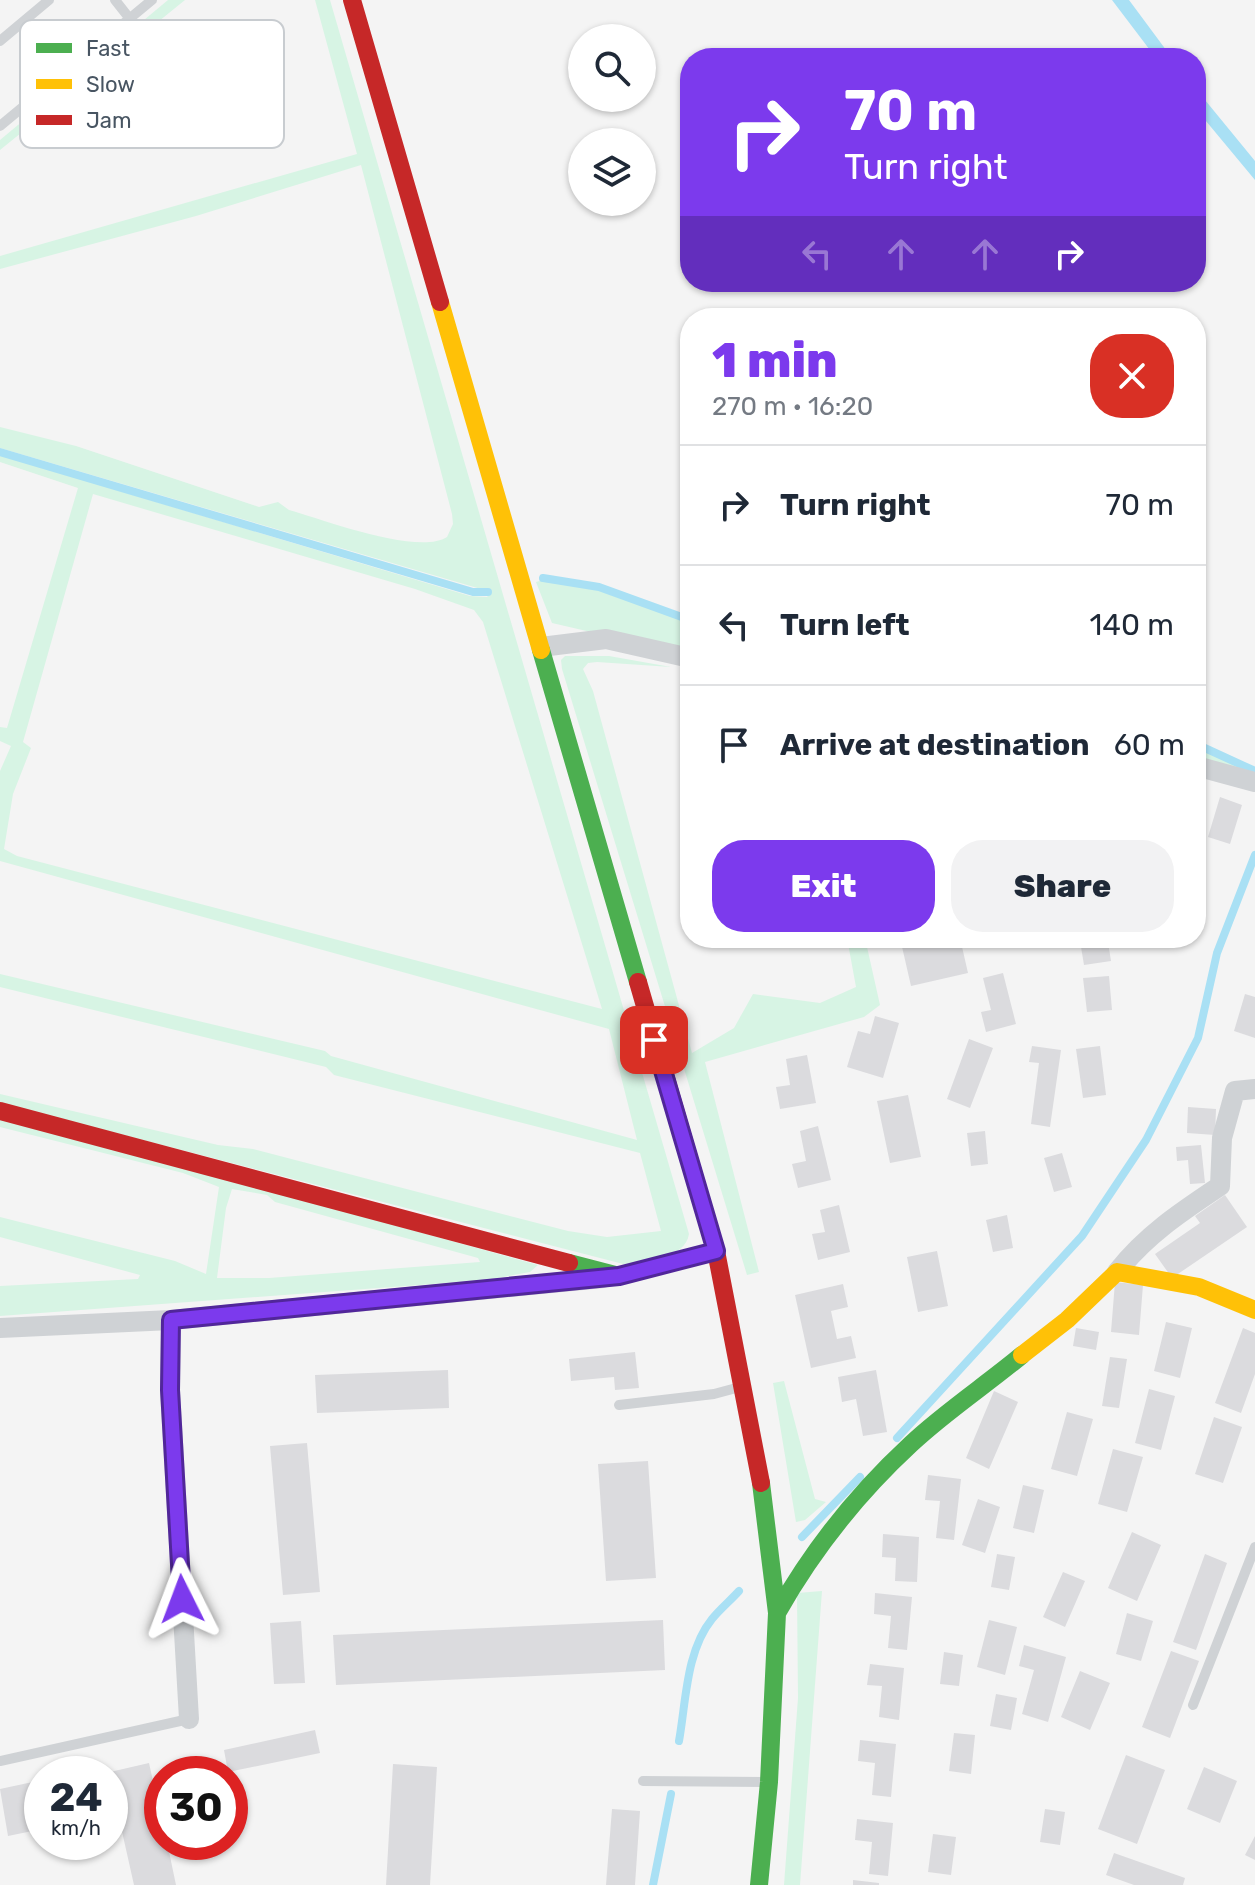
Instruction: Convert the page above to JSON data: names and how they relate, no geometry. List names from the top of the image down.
{
  "legend": ["Fast", "Slow", "Jam"],
  "page": {
    "turn": ["70 m", "Turn right"],
    "heading": ["1 min", "270 m · 16:20"],
    "list": [
      {
        "name": "Turn right",
        "value": "70 m"
      },
      {
        "name": "Turn left",
        "value": "140 m"
      },
      {
        "name": "Arrive at destination",
        "value": "60 m"
      }
    ],
    "buttons": ["Exit", "Share"],
    "speed": "24 km/h",
    "limit": "30"
  }
}
